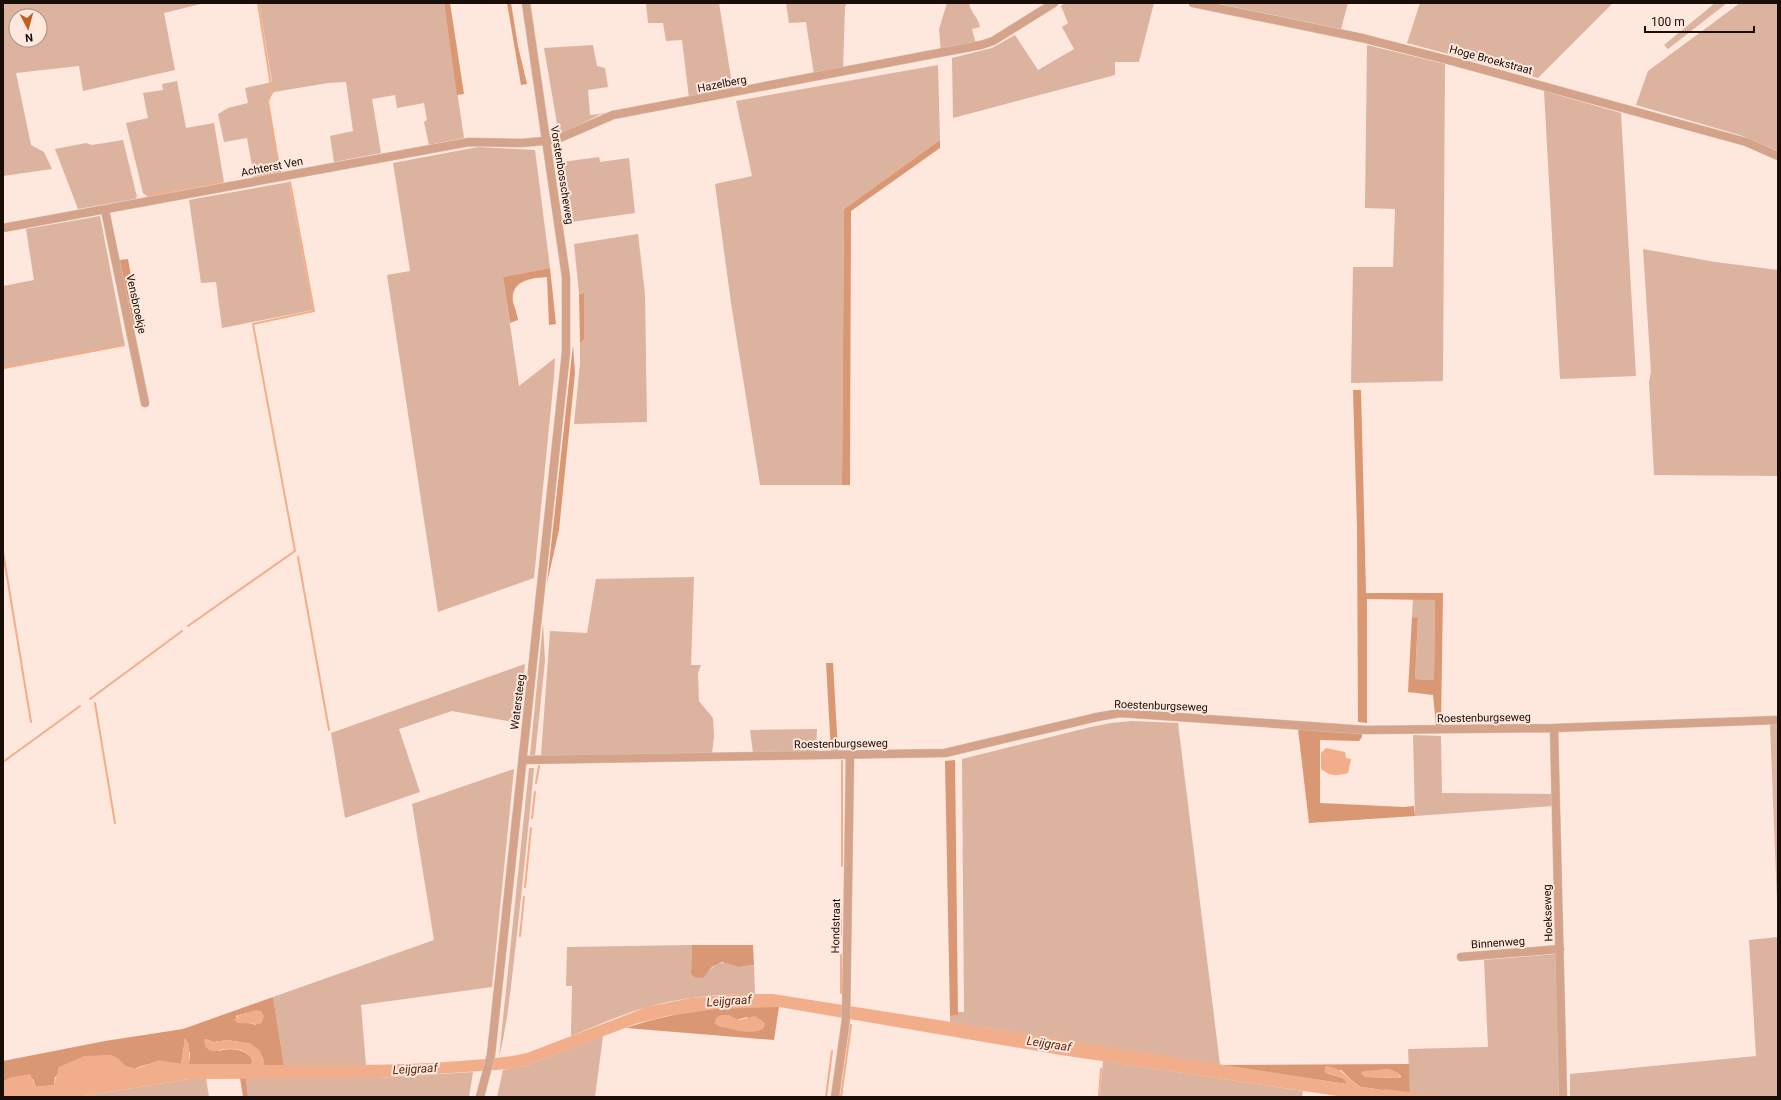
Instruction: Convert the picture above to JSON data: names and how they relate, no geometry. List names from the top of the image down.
{
  "streets": {
    "street": [
      "Hoge Broekstraat",
      "Hazelberg",
      "Achterst Ven",
      "Vorstenbosscheweg",
      "Vensbroekje",
      "Watersteeg",
      "Roestenburgseweg",
      "Hoekseweg",
      "Hondstraat",
      "Binnenweg"
    ]
  },
  "crossings": [
    ["Hazelberg", "Achterst Ven"],
    ["Hazelberg", "Vorstenbosscheweg"],
    ["Achterst Ven", "Vorstenbosscheweg"],
    ["Achterst Ven", "Vensbroekje"],
    ["Vorstenbosscheweg", "Watersteeg"],
    ["Watersteeg", "Roestenburgseweg"],
    ["Roestenburgseweg", "Hoekseweg"],
    ["Roestenburgseweg", "Hondstraat"],
    ["Hoekseweg", "Binnenweg"]
  ],
  "water": ["Leijgraaf"],
  "scale_bar": "100 m",
  "north": "bottom"
}
